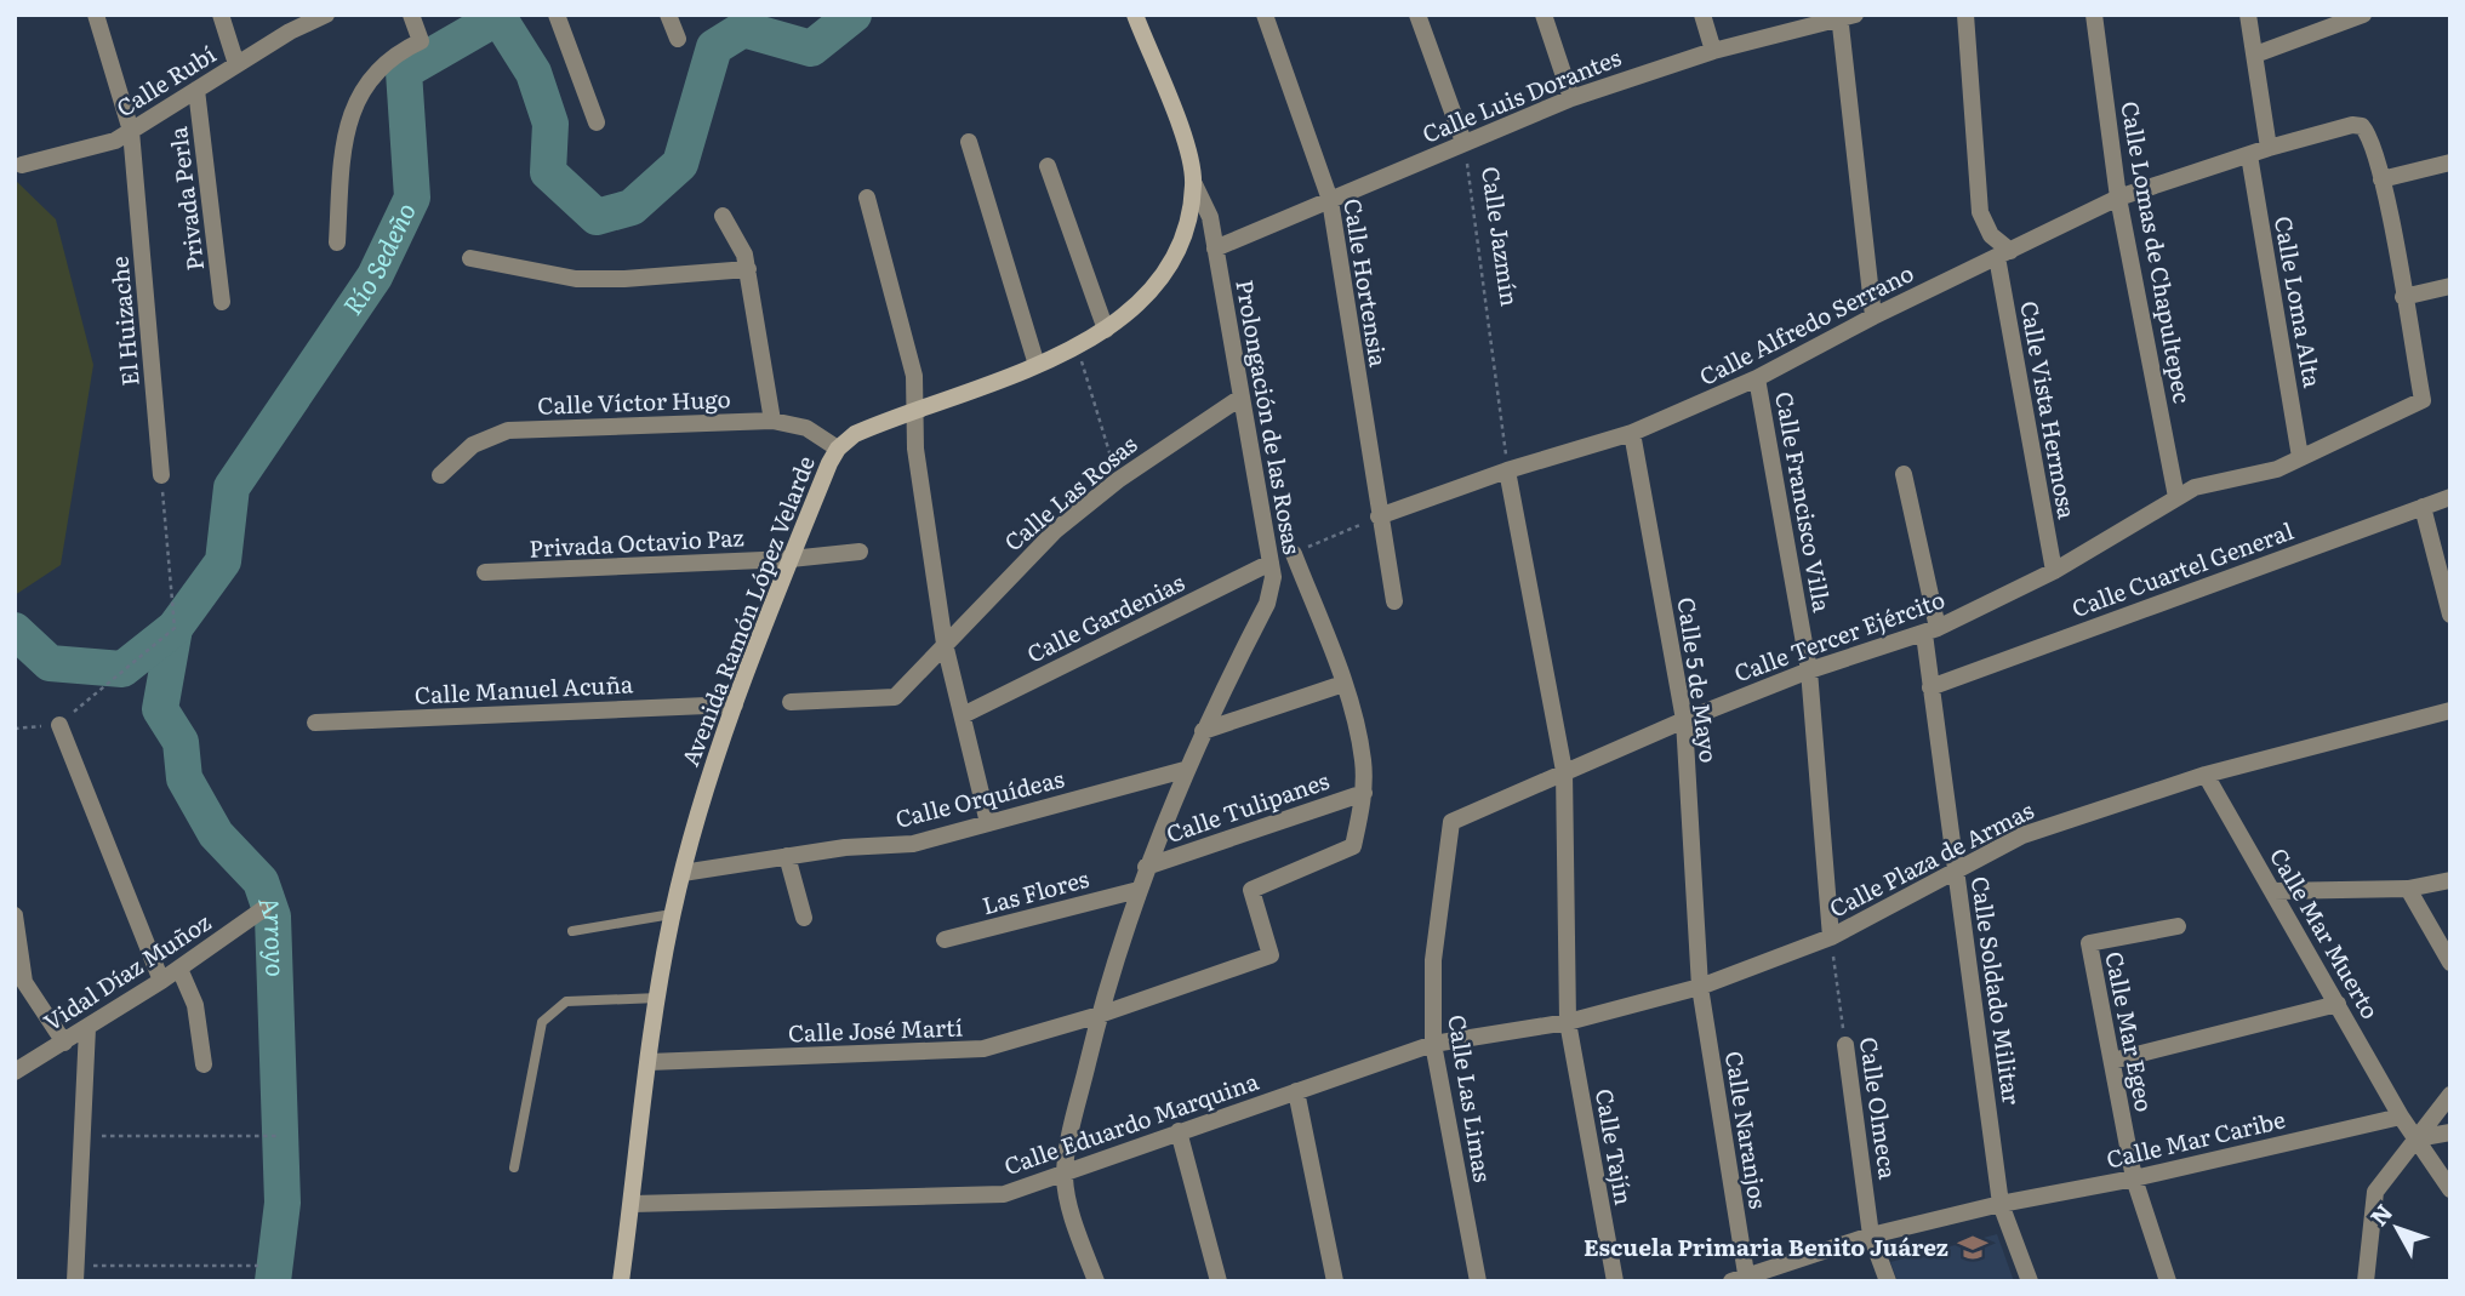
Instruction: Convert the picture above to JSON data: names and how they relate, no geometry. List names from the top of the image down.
{
  "streets": {
    "main road": ["Avenida Ramón López Velarde"],
    "street": [
      "Calle Rubí",
      "Calle Luis Dorantes",
      "Privada Perla",
      "Calle Jazmín",
      "Calle Lomas de Chapultepec",
      "Calle Hortensia",
      "Calle Loma Alta",
      "El Huizache",
      "Calle Alfredo Serrano",
      "Calle Víctor Hugo",
      "Calle Vista Hermosa",
      "Prolongación de las Rosas",
      "Calle Las Rosas",
      "Calle Francisco Villa",
      "Privada Octavio Paz",
      "Calle Cuartel General",
      "Calle Gardenias",
      "Calle Tercer Ejército",
      "Calle 5 de Mayo",
      "Calle Manuel Acuña",
      "Calle Orquídeas",
      "Calle Tulipanes",
      "Calle Plaza de Armas",
      "Las Flores",
      "Calle Mar Muerto",
      "Vidal Díaz Muñoz",
      "Calle Soldado Militar",
      "Calle José Martí",
      "Calle Mar Egeo",
      "Calle Las Limas",
      "Calle Olmeca",
      "Calle Eduardo Marquina",
      "Calle Naranjos",
      "Calle Mar Caribe",
      "Calle Tajín"
    ]
  },
  "crossings": [
    ["Calle Rubí", "Privada Perla"],
    ["Calle Rubí", "El Huizache"],
    ["Calle Luis Dorantes", "Calle Jazmín"],
    ["Calle Luis Dorantes", "Calle Hortensia"],
    ["Calle Luis Dorantes", "Prolongación de las Rosas"],
    ["Calle Jazmín", "Calle Alfredo Serrano"],
    ["Calle Jazmín", "Calle Tajín"],
    ["Calle Lomas de Chapultepec", "Calle Alfredo Serrano"],
    ["Calle Lomas de Chapultepec", "Calle Tercer Ejército"],
    ["Calle Hortensia", "Calle Alfredo Serrano"],
    ["Calle Loma Alta", "Calle Alfredo Serrano"],
    ["Calle Loma Alta", "Calle Tercer Ejército"],
    ["Calle Alfredo Serrano", "Calle Vista Hermosa"],
    ["Calle Alfredo Serrano", "Calle Francisco Villa"],
    ["Calle Alfredo Serrano", "Calle 5 de Mayo"],
    ["Calle Alfredo Serrano", "Calle Tajín"],
    ["Calle Víctor Hugo", "Avenida Ramón López Velarde"],
    ["Calle Vista Hermosa", "Calle Tercer Ejército"],
    ["Prolongación de las Rosas", "Calle Las Rosas"],
    ["Prolongación de las Rosas", "Avenida Ramón López Velarde"],
    ["Prolongación de las Rosas", "Calle Gardenias"],
    ["Prolongación de las Rosas", "Calle Orquídeas"],
    ["Prolongación de las Rosas", "Calle Tulipanes"],
    ["Prolongación de las Rosas", "Las Flores"],
    ["Prolongación de las Rosas", "Calle José Martí"],
    ["Prolongación de las Rosas", "Calle Eduardo Marquina"],
    ["Calle Francisco Villa", "Calle Tercer Ejército"],
    ["Calle Francisco Villa", "Calle Plaza de Armas"],
    ["Calle Francisco Villa", "Calle Olmeca"],
    ["Privada Octavio Paz", "Avenida Ramón López Velarde"],
    ["Calle Cuartel General", "Calle Soldado Militar"],
    ["Avenida Ramón López Velarde", "Calle Manuel Acuña"],
    ["Avenida Ramón López Velarde", "Calle Orquídeas"],
    ["Avenida Ramón López Velarde", "Calle José Martí"],
    ["Avenida Ramón López Velarde", "Calle Eduardo Marquina"],
    ["Calle Tercer Ejército", "Calle 5 de Mayo"],
    ["Calle Tercer Ejército", "Calle Soldado Militar"],
    ["Calle Tercer Ejército", "Calle Las Limas"],
    ["Calle Tercer Ejército", "Calle Tajín"],
    ["Calle 5 de Mayo", "Calle Plaza de Armas"],
    ["Calle 5 de Mayo", "Calle Naranjos"],
    ["Calle Tulipanes", "Calle José Martí"],
    ["Calle Plaza de Armas", "Calle Mar Muerto"],
    ["Calle Plaza de Armas", "Calle Soldado Militar"],
    ["Calle Plaza de Armas", "Calle Las Limas"],
    ["Calle Plaza de Armas", "Calle Olmeca"],
    ["Calle Plaza de Armas", "Calle Eduardo Marquina"],
    ["Calle Plaza de Armas", "Calle Naranjos"],
    ["Calle Plaza de Armas", "Calle Tajín"],
    ["Calle Mar Muerto", "Calle Mar Caribe"],
    ["Calle Soldado Militar", "Calle Mar Caribe"],
    ["Calle Mar Egeo", "Calle Mar Caribe"],
    ["Calle Las Limas", "Calle Eduardo Marquina"],
    ["Calle Olmeca", "Calle Mar Caribe"],
    ["Calle Naranjos", "Calle Mar Caribe"]
  ],
  "water": ["Río Sedeño", "Arroyo"],
  "places": {
    "school or university": ["Escuela Primaria Benito Juárez"]
  },
  "north": "top left"
}
